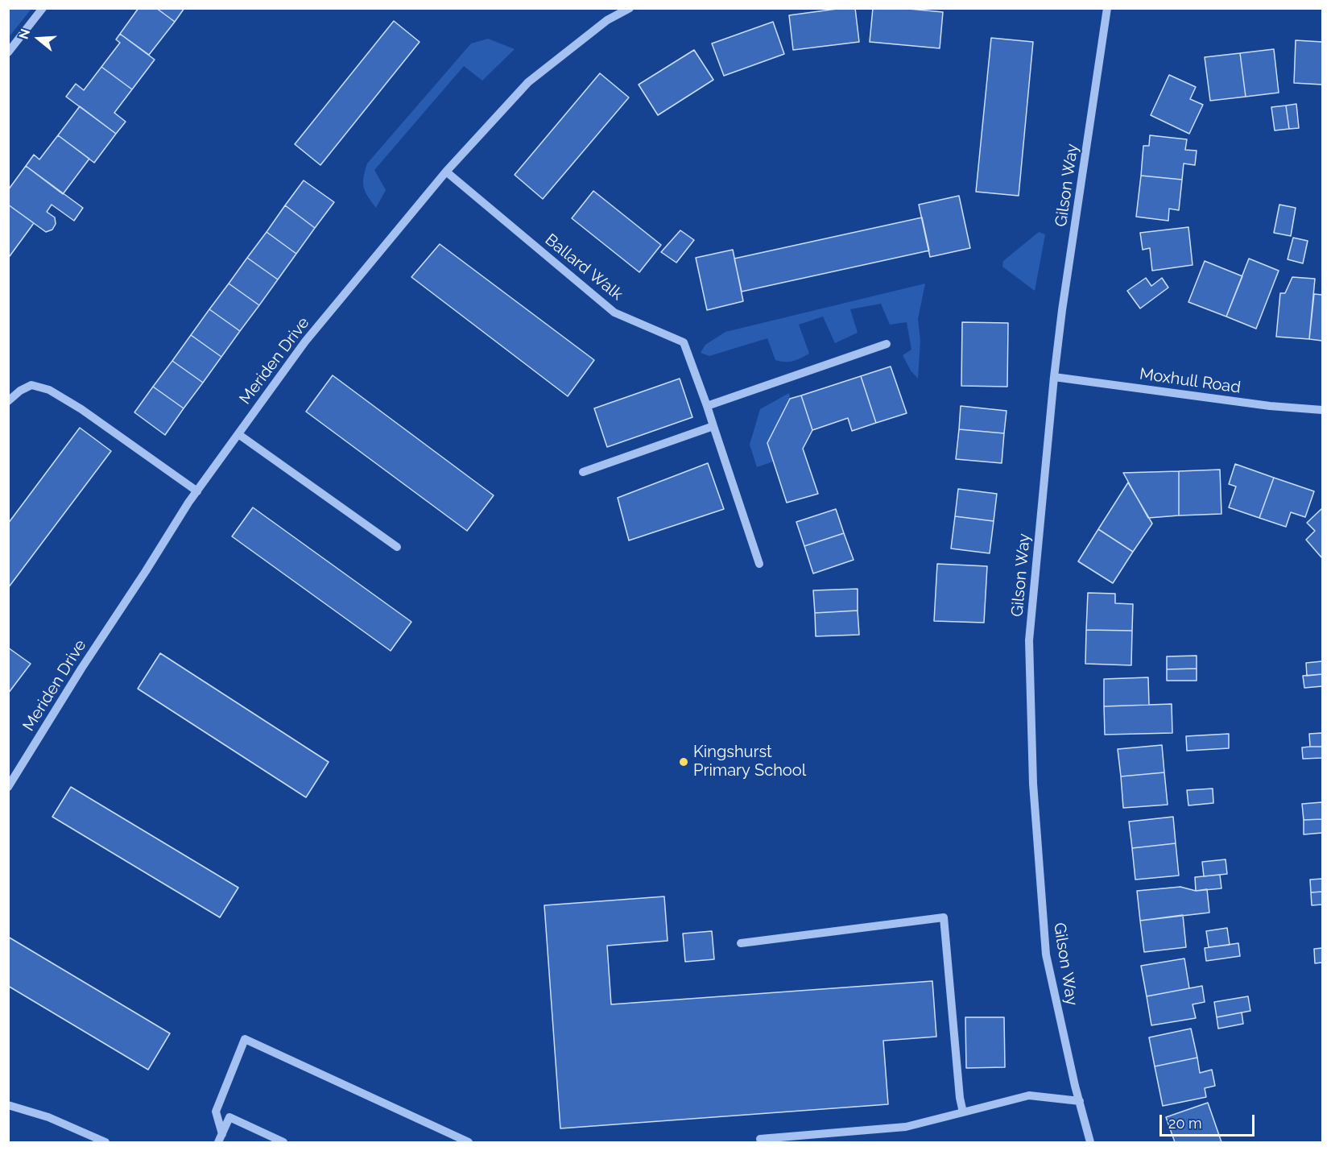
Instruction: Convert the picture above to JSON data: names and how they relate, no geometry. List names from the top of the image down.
{
  "streets": {
    "street": [
      "Gilson Way",
      "Ballard Walk",
      "Meriden Drive",
      "Moxhull Road"
    ]
  },
  "crossings": [
    ["Gilson Way", "Moxhull Road"],
    ["Ballard Walk", "Meriden Drive"]
  ],
  "places": ["Kingshurst Primary School"],
  "scale_bar": "20 m",
  "north": "left"
}
